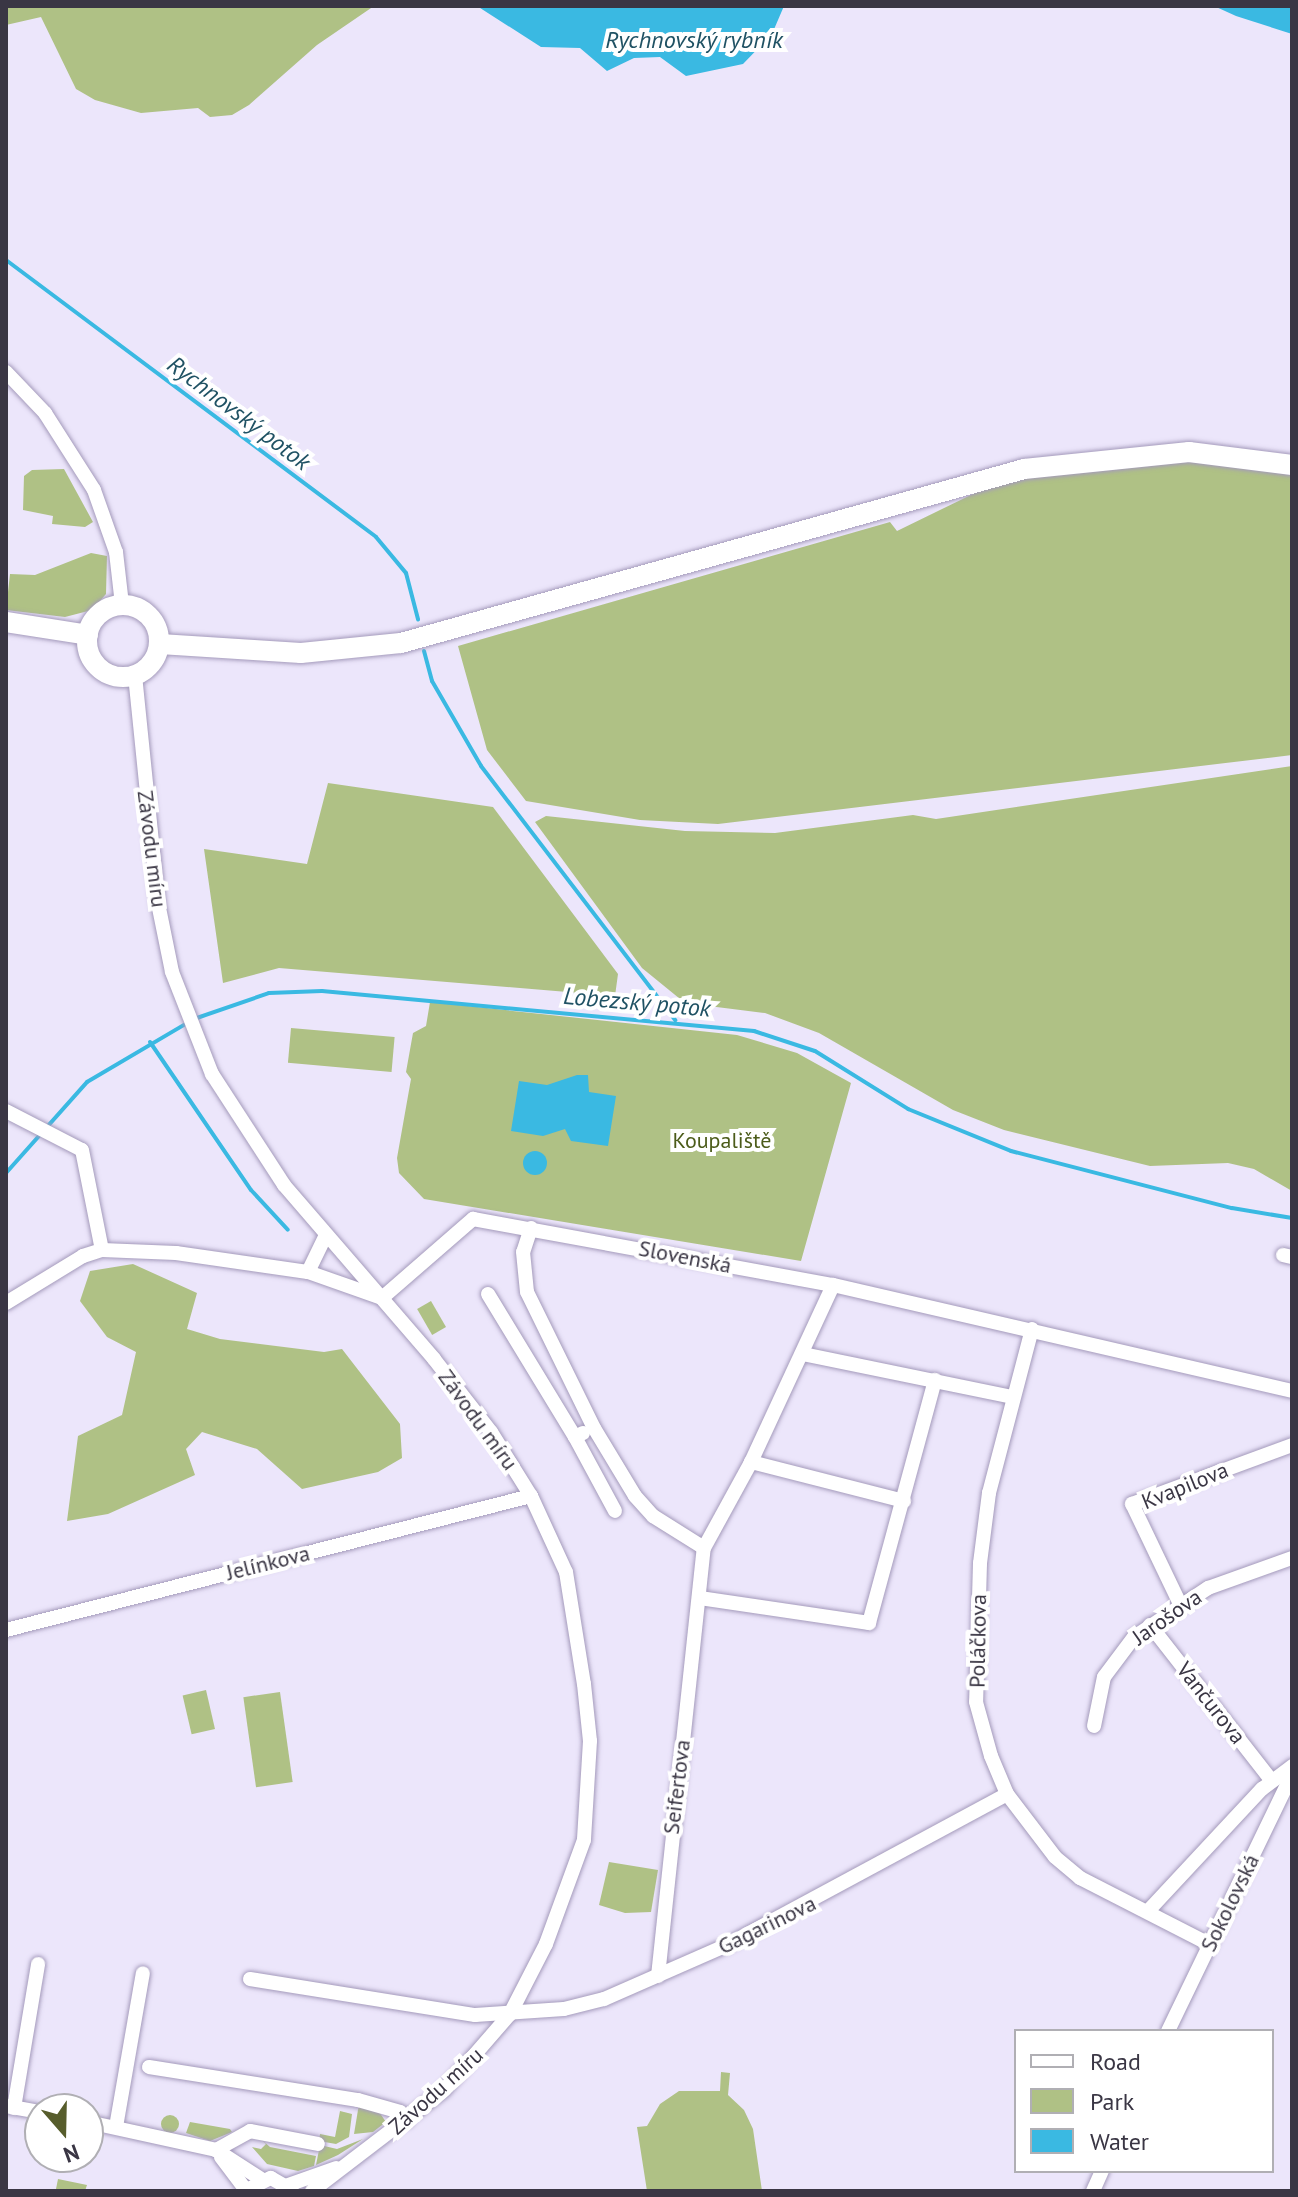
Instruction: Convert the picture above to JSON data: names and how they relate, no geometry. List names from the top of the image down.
{
  "streets": {
    "street": [
      "Závodu míru",
      "Slovenská",
      "Kvapilova",
      "Jelínkova",
      "Jarošova",
      "Poláčkova",
      "Vančurova",
      "Seifertova",
      "Sokolovská",
      "Gagarinova"
    ]
  },
  "crossings": [
    ["Závodu míru", "Slovenská"],
    ["Závodu míru", "Jelínkova"],
    ["Závodu míru", "Gagarinova"],
    ["Slovenská", "Poláčkova"],
    ["Slovenská", "Seifertova"],
    ["Kvapilova", "Jarošova"],
    ["Jarošova", "Vančurova"],
    ["Poláčkova", "Sokolovská"],
    ["Poláčkova", "Gagarinova"],
    ["Vančurova", "Sokolovská"],
    ["Seifertova", "Gagarinova"]
  ],
  "water": ["Rychnovský rybník", "Rychnovský potok", "Lobezský potok"],
  "parks": ["Koupaliště"],
  "legend": ["Road", "Park", "Water"],
  "north": "bottom"
}
